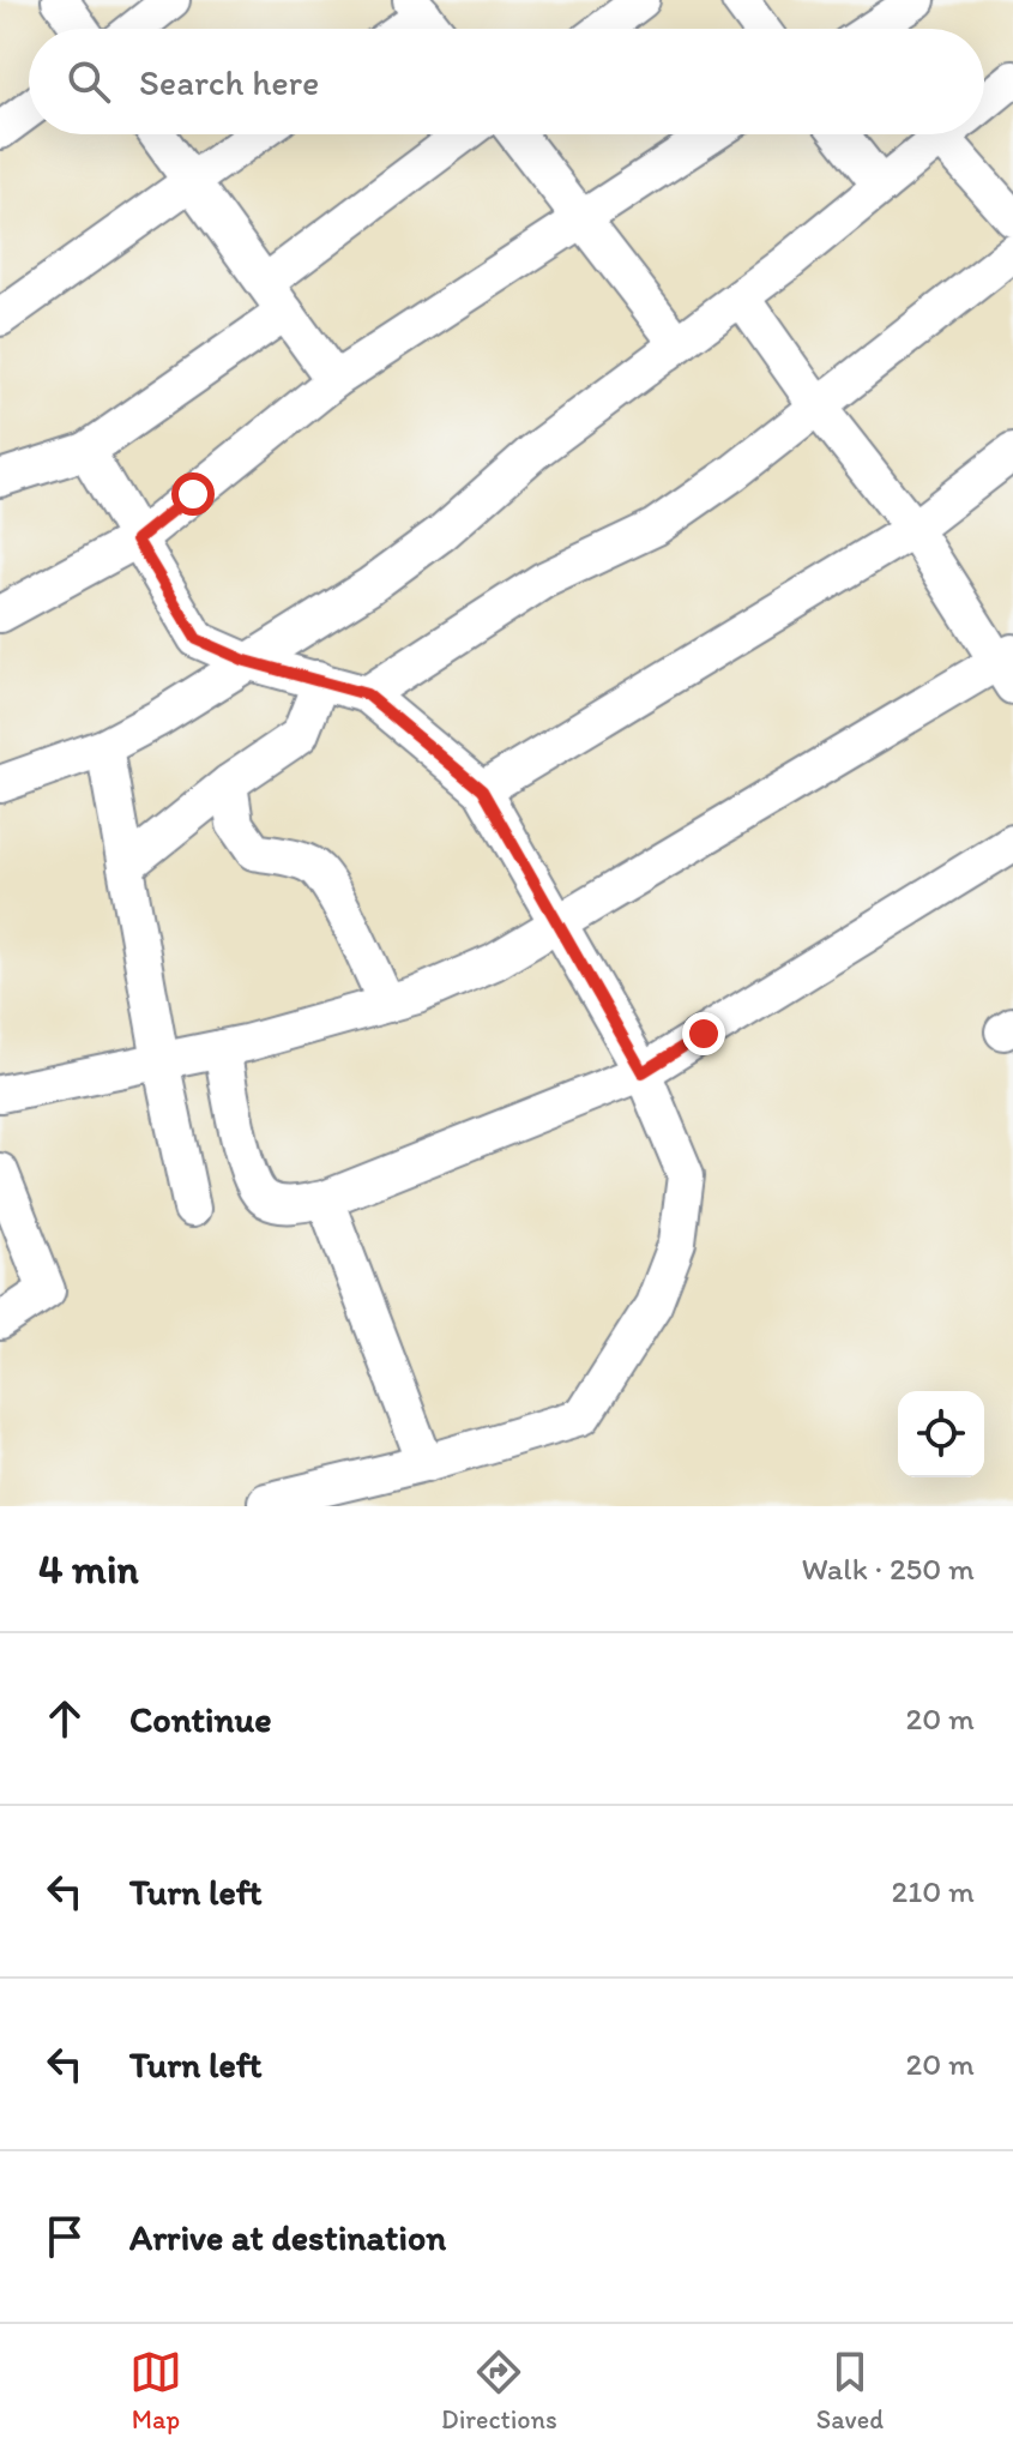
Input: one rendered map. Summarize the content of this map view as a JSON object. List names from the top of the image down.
{
  "page": {
    "search": "Search here",
    "heading": ["4 min", "Walk · 250 m"],
    "list": [
      ["Continue", "20 m"],
      ["Turn left", "210 m"],
      ["Turn left", "20 m"],
      "Arrive at destination"
    ],
    "nav": ["Map", "Directions", "Saved"]
  }
}
